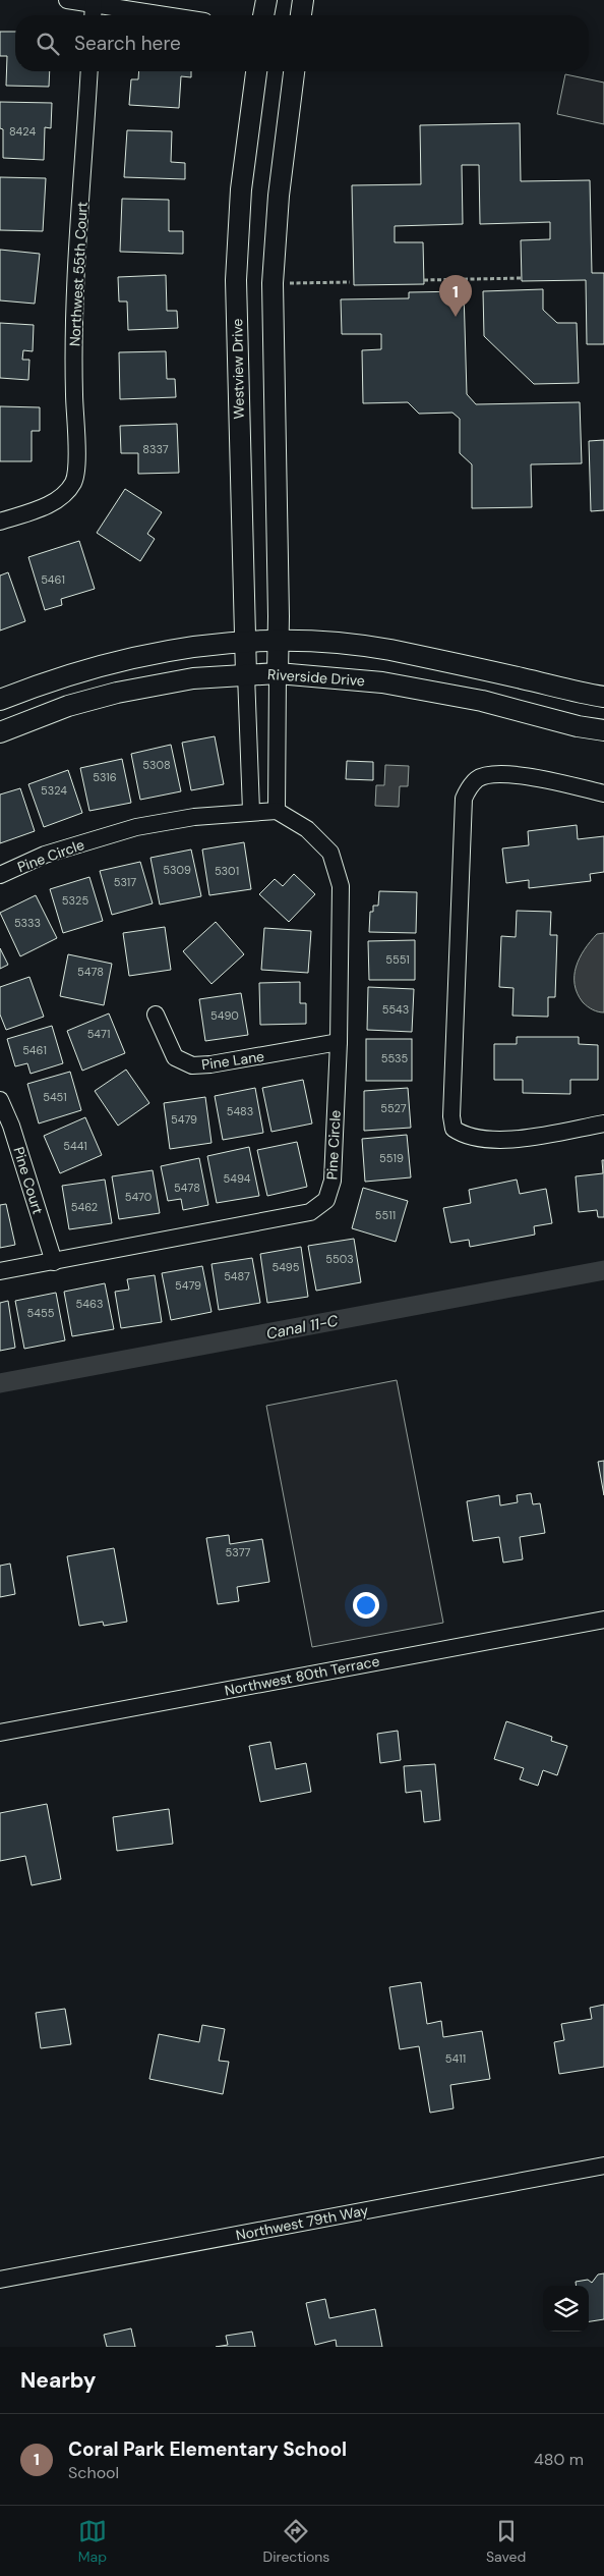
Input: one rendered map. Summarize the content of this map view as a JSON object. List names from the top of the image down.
{
  "streets": {
    "street": [
      "Northwest 55th Court",
      "Westview Drive",
      "Riverside Drive",
      "Pine Circle",
      "Pine Lane",
      "Pine Court",
      "Northwest 80th Terrace",
      "Northwest 79th Way"
    ]
  },
  "crossings": [
    ["Westview Drive", "Riverside Drive"],
    ["Pine Circle", "Pine Lane"],
    ["Pine Circle", "Pine Court"]
  ],
  "water": ["Canal 11-C"],
  "house_numbers": [
    "8424",
    "8337",
    "5461",
    "5308",
    "5316",
    "5324",
    "5309",
    "5301",
    "5317",
    "5325",
    "5333",
    "5551",
    "5478",
    "5543",
    "5490",
    "5471",
    "5461",
    "5535",
    "5451",
    "5527",
    "5483",
    "5479",
    "5441",
    "5519",
    "5494",
    "5478",
    "5470",
    "5462",
    "5511",
    "5503",
    "5495",
    "5487",
    "5479",
    "5463",
    "5455",
    "5377",
    "5411"
  ],
  "page": {
    "search": "Search here",
    "pins": "1",
    "heading": "Nearby",
    "list": [
      {
        "mark": "1",
        "name": "Coral Park Elementary School",
        "note": "School",
        "value": "480 m"
      }
    ],
    "nav": ["Map", "Directions", "Saved"]
  }
}
